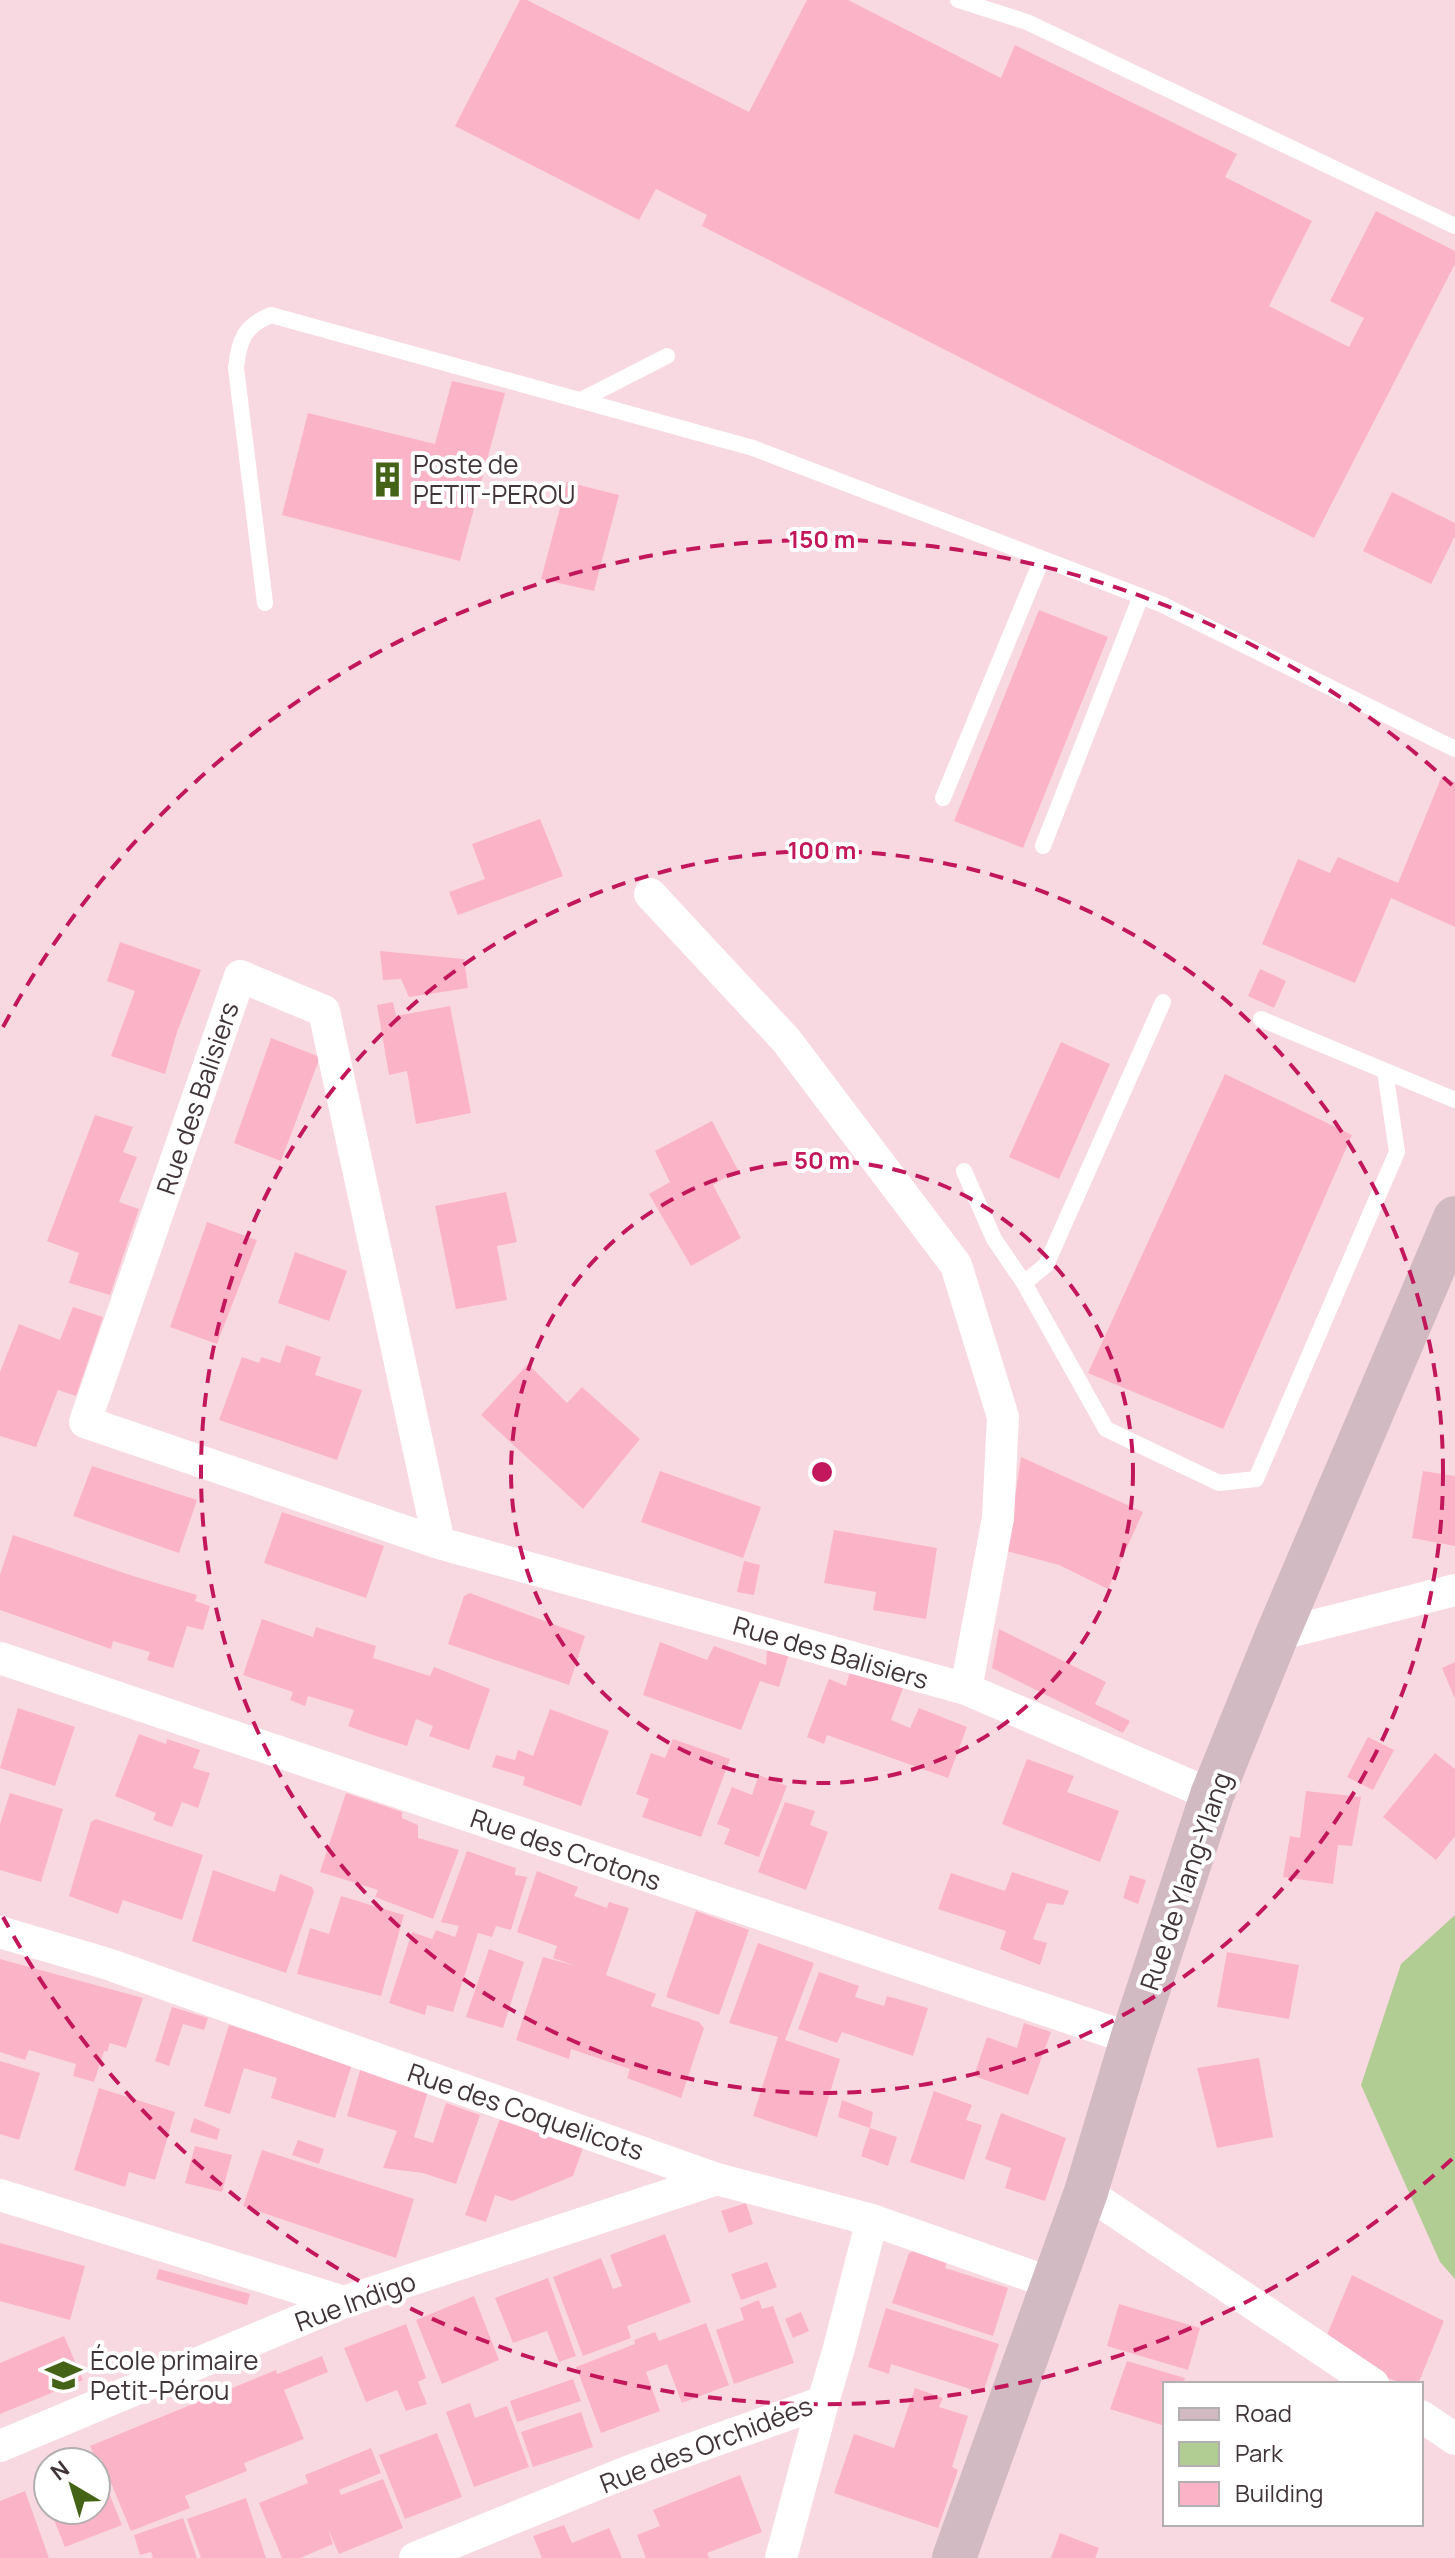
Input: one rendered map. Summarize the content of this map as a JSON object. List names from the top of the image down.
{
  "streets": {
    "street": [
      "Rue des Balisiers",
      "Rue des Crotons",
      "Rue de Ylang-Ylang",
      "Rue des Coquelicots",
      "Rue Indigo",
      "Rue des Orchidées"
    ]
  },
  "crossings": [
    ["Rue des Balisiers", "Rue de Ylang-Ylang"],
    ["Rue des Crotons", "Rue de Ylang-Ylang"],
    ["Rue de Ylang-Ylang", "Rue des Coquelicots"],
    ["Rue des Coquelicots", "Rue Indigo"],
    ["Rue des Coquelicots", "Rue des Orchidées"]
  ],
  "places": {
    "building": ["Poste de PETIT-PEROU"],
    "school or university": ["École primaire Petit-Pérou"]
  },
  "legend": ["Road", "Park", "Building"],
  "north": "top left",
  "rings": ["150 m", "100 m", "50 m"]
}
